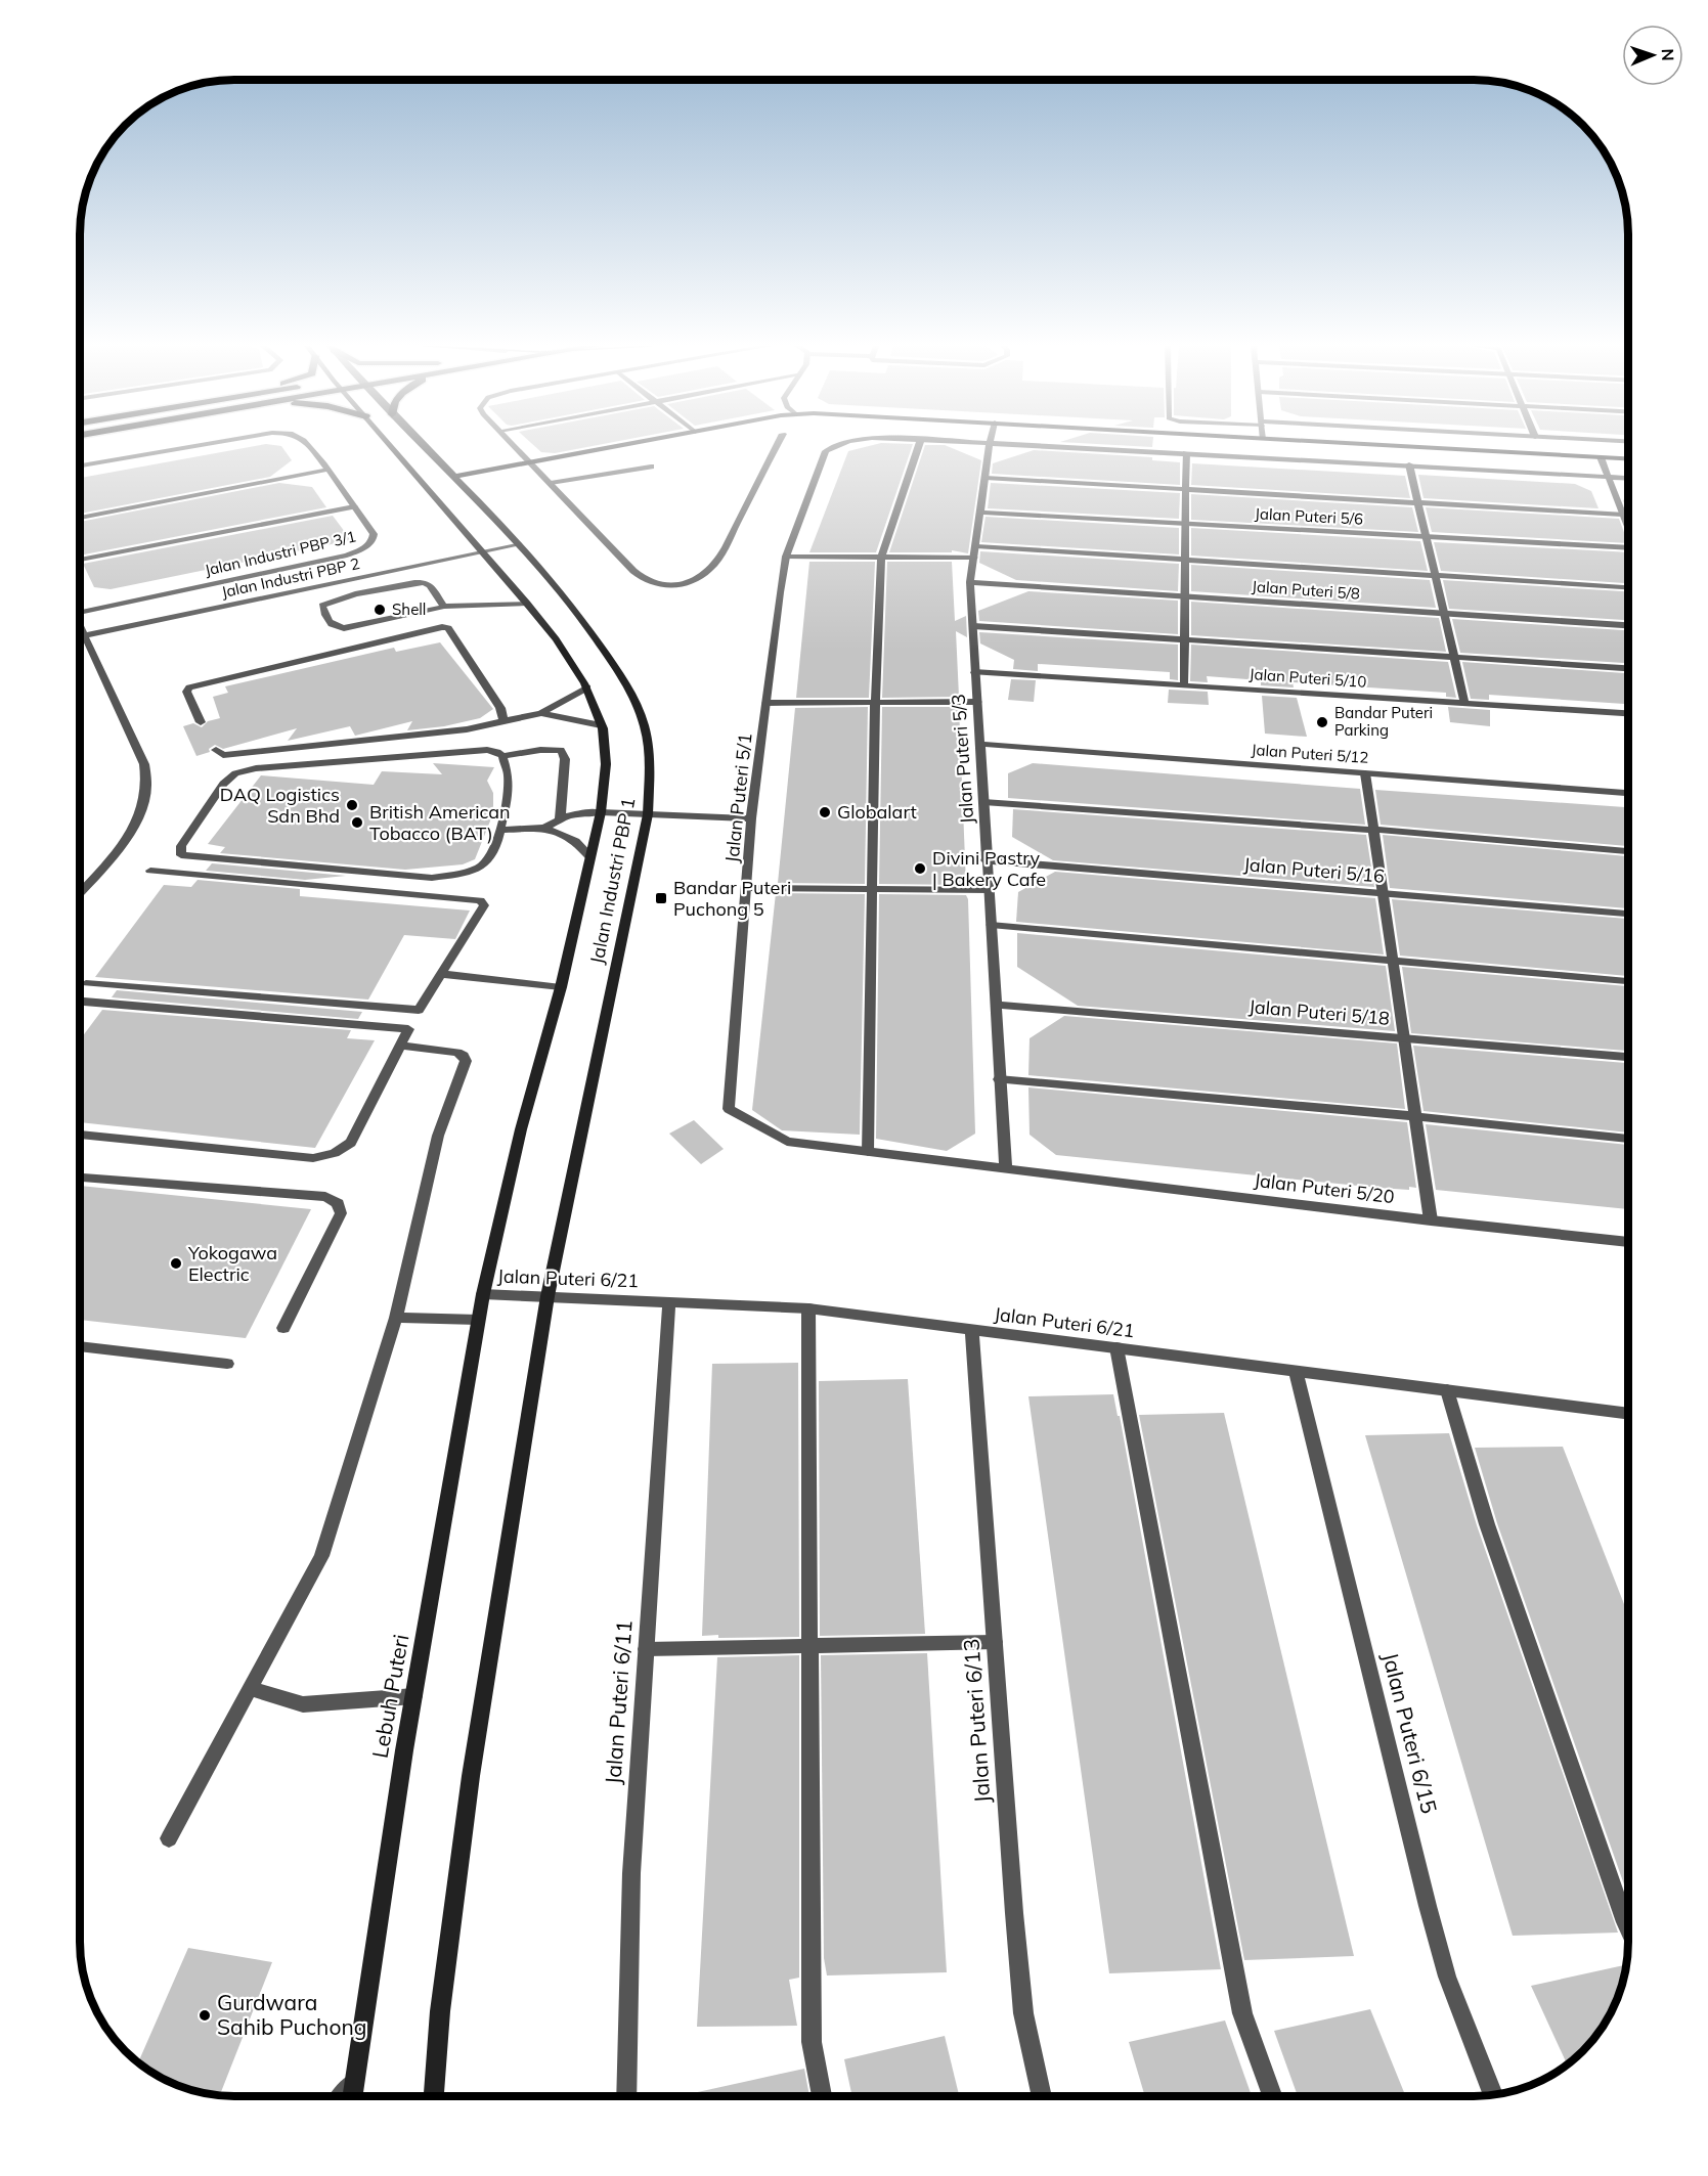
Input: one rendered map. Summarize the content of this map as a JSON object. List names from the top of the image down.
{
  "streets": {
    "main road": ["Jalan Industri PBP 1", "Lebuh Puteri"],
    "street": [
      "Jalan Puteri 5/6",
      "Jalan Industri PBP 3/1",
      "Jalan Industri PBP 2",
      "Jalan Puteri 5/8",
      "Jalan Puteri 5/10",
      "Jalan Puteri 5/12",
      "Jalan Puteri 5/3",
      "Jalan Puteri 5/1",
      "Jalan Puteri 5/16",
      "Jalan Puteri 5/18",
      "Jalan Puteri 5/20",
      "Jalan Puteri 6/21",
      "Jalan Puteri 6/11",
      "Jalan Puteri 6/13",
      "Jalan Puteri 6/15"
    ]
  },
  "crossings": [
    ["Jalan Puteri 5/6", "Jalan Puteri 5/3"],
    ["Jalan Industri PBP 2", "Jalan Industri PBP 1"],
    ["Jalan Puteri 5/8", "Jalan Puteri 5/3"],
    ["Jalan Puteri 5/10", "Jalan Puteri 5/3"],
    ["Jalan Puteri 5/12", "Jalan Puteri 5/3"],
    ["Jalan Puteri 5/3", "Jalan Puteri 5/1"],
    ["Jalan Puteri 5/3", "Jalan Puteri 5/16"],
    ["Jalan Puteri 5/3", "Jalan Puteri 5/18"],
    ["Jalan Puteri 5/3", "Jalan Puteri 5/20"],
    ["Jalan Puteri 5/1", "Jalan Puteri 5/20"],
    ["Jalan Industri PBP 1", "Jalan Puteri 6/21"],
    ["Jalan Industri PBP 1", "Lebuh Puteri"],
    ["Jalan Puteri 6/21", "Lebuh Puteri"],
    ["Jalan Puteri 6/21", "Jalan Puteri 6/11"],
    ["Jalan Puteri 6/21", "Jalan Puteri 6/13"],
    ["Jalan Puteri 6/21", "Jalan Puteri 6/15"]
  ],
  "places": {
    "other": [
      "Shell",
      "Bandar Puteri Parking",
      "DAQ Logistics Sdn Bhd",
      "Globalart",
      "British American Tobacco (BAT)",
      "Divini Pastry | Bakery Cafe",
      "Yokogawa Electric",
      "Gurdwara Sahib Puchong"
    ],
    "transit": ["Bandar Puteri Puchong 5"]
  },
  "north": "right"
}
